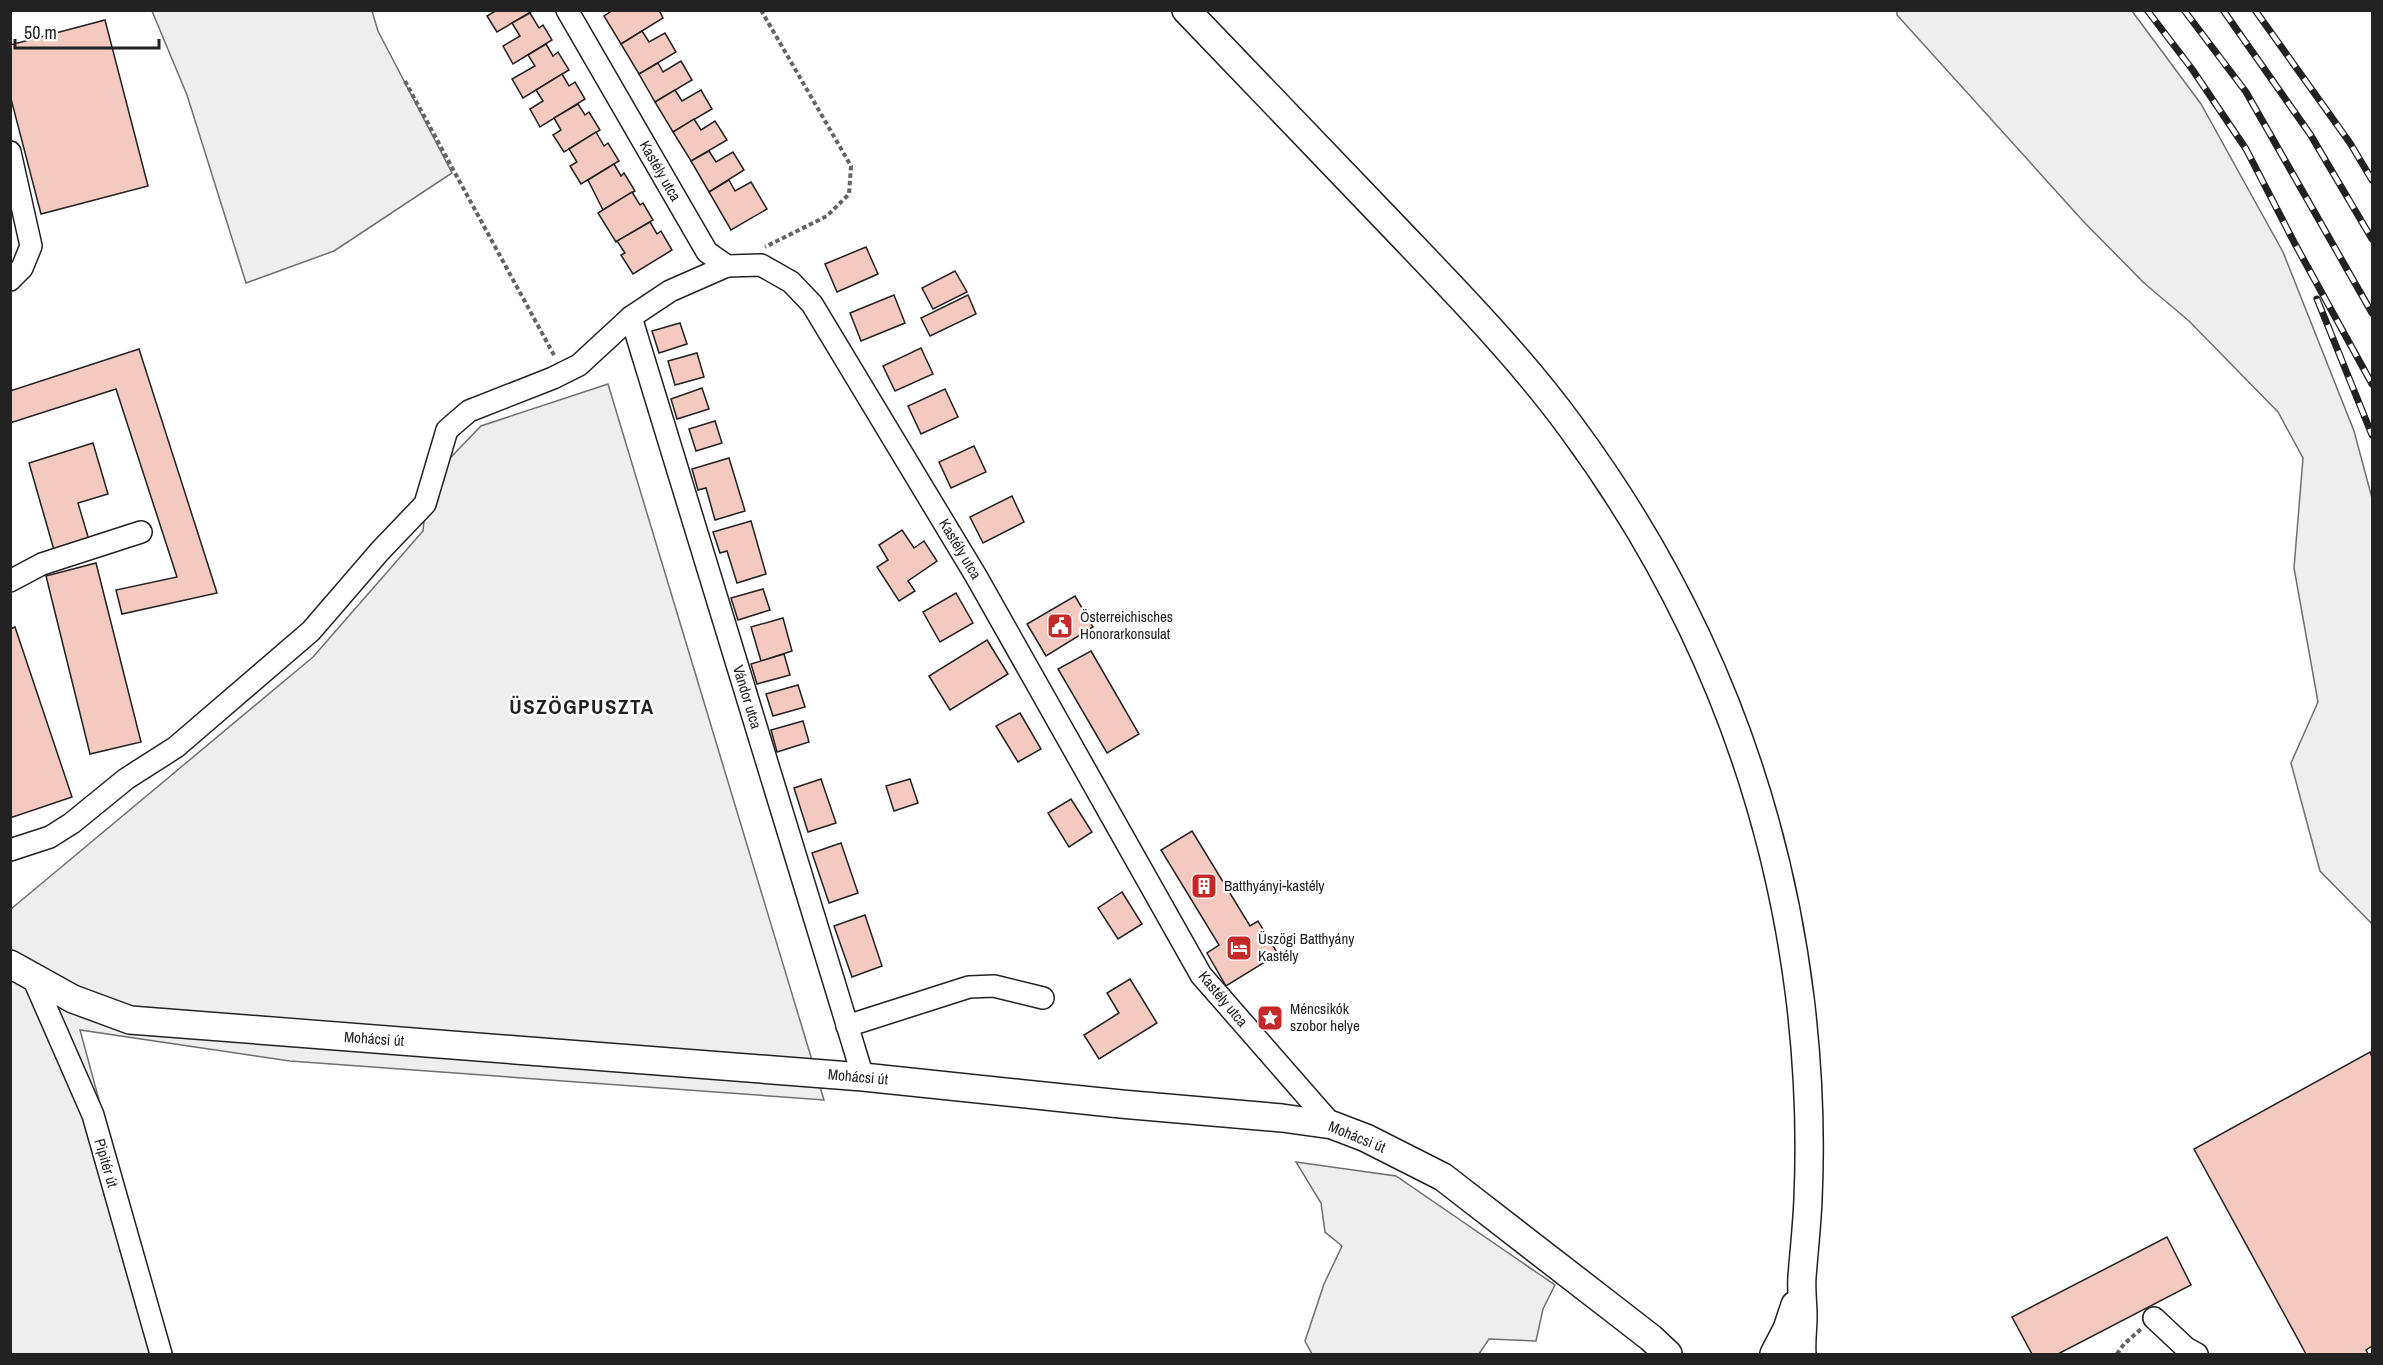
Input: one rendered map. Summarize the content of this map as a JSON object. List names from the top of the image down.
{
  "streets": {
    "main road": ["Mohácsi út"],
    "street": ["Kastély utca", "Vándor utca", "Pipitér út"]
  },
  "crossings": [
    ["Kastély utca", "Mohácsi út"],
    ["Vándor utca", "Mohácsi út"],
    ["Mohácsi út", "Pipitér út"]
  ],
  "districts": ["ÜSZÖGPUSZTA"],
  "places": {
    "public building": ["Österreichisches Honorarkonsulat"],
    "building": ["Batthyányi-kastély"],
    "hotel": ["Üszögi Batthyány Kastély"],
    "place": ["Méncsikók szobor helye"]
  },
  "scale_bar": "50 m"
}
